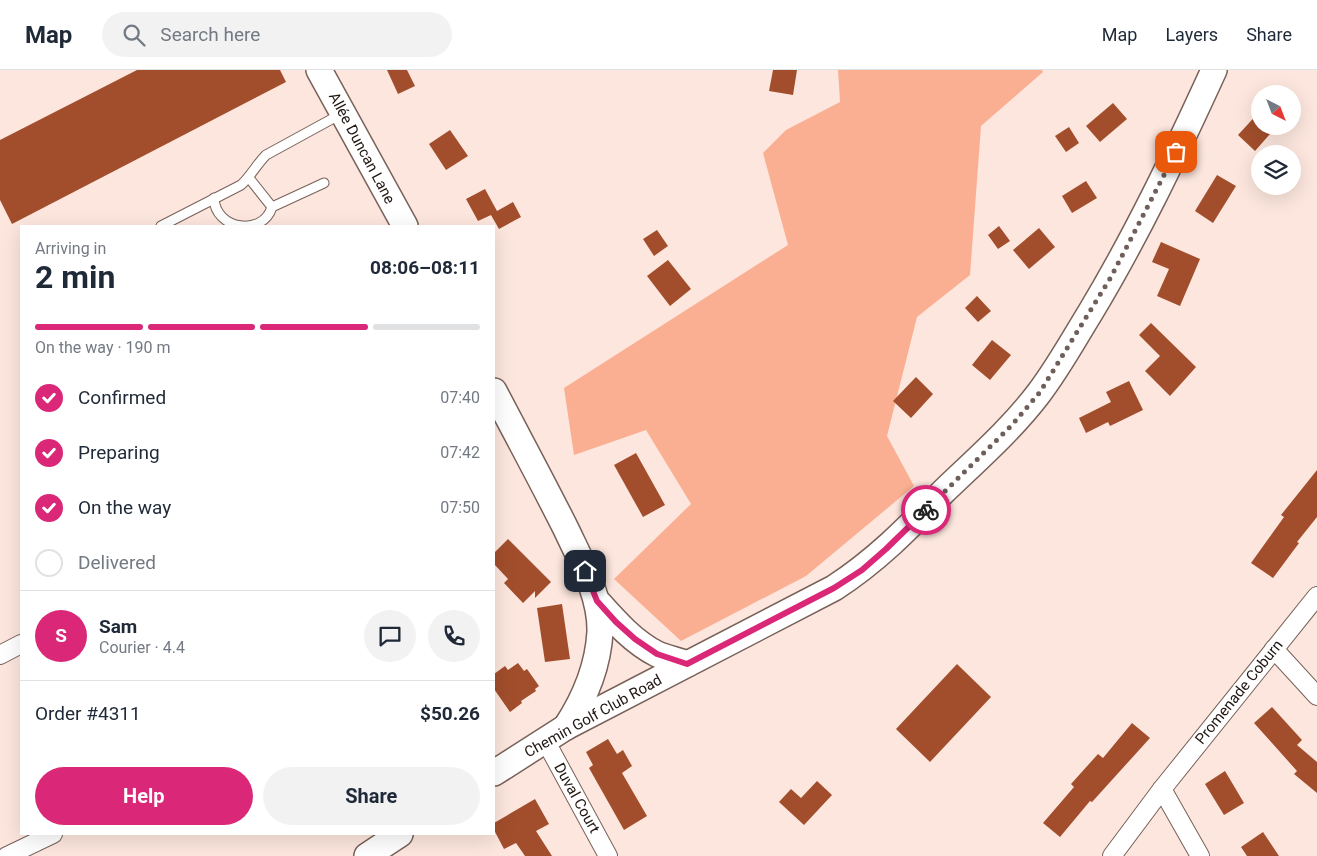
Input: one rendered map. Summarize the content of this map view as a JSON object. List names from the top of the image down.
{
  "streets": {
    "street": [
      "Allée Duncan Lane",
      "Promenade Coburn",
      "Chemin Golf Club Road",
      "Duval Court"
    ]
  },
  "crossings": [
    ["Chemin Golf Club Road", "Duval Court"]
  ],
  "north": "bottom right",
  "page": {
    "header": "Map",
    "search": "Search here",
    "nav": ["Map", "Layers", "Share"],
    "heading": ["2 min", "Arriving in", "08:06–08:11"],
    "panel": [
      "Sam",
      "Courier · 4.4",
      "Order #4311",
      "$50.26"
    ],
    "bar": "On the way · 190 m",
    "list": [
      ["Confirmed", "07:40"],
      ["Preparing", "07:42"],
      ["On the way", "07:50"],
      "Delivered"
    ],
    "round": "S",
    "buttons": ["Help", "Share"]
  }
}
